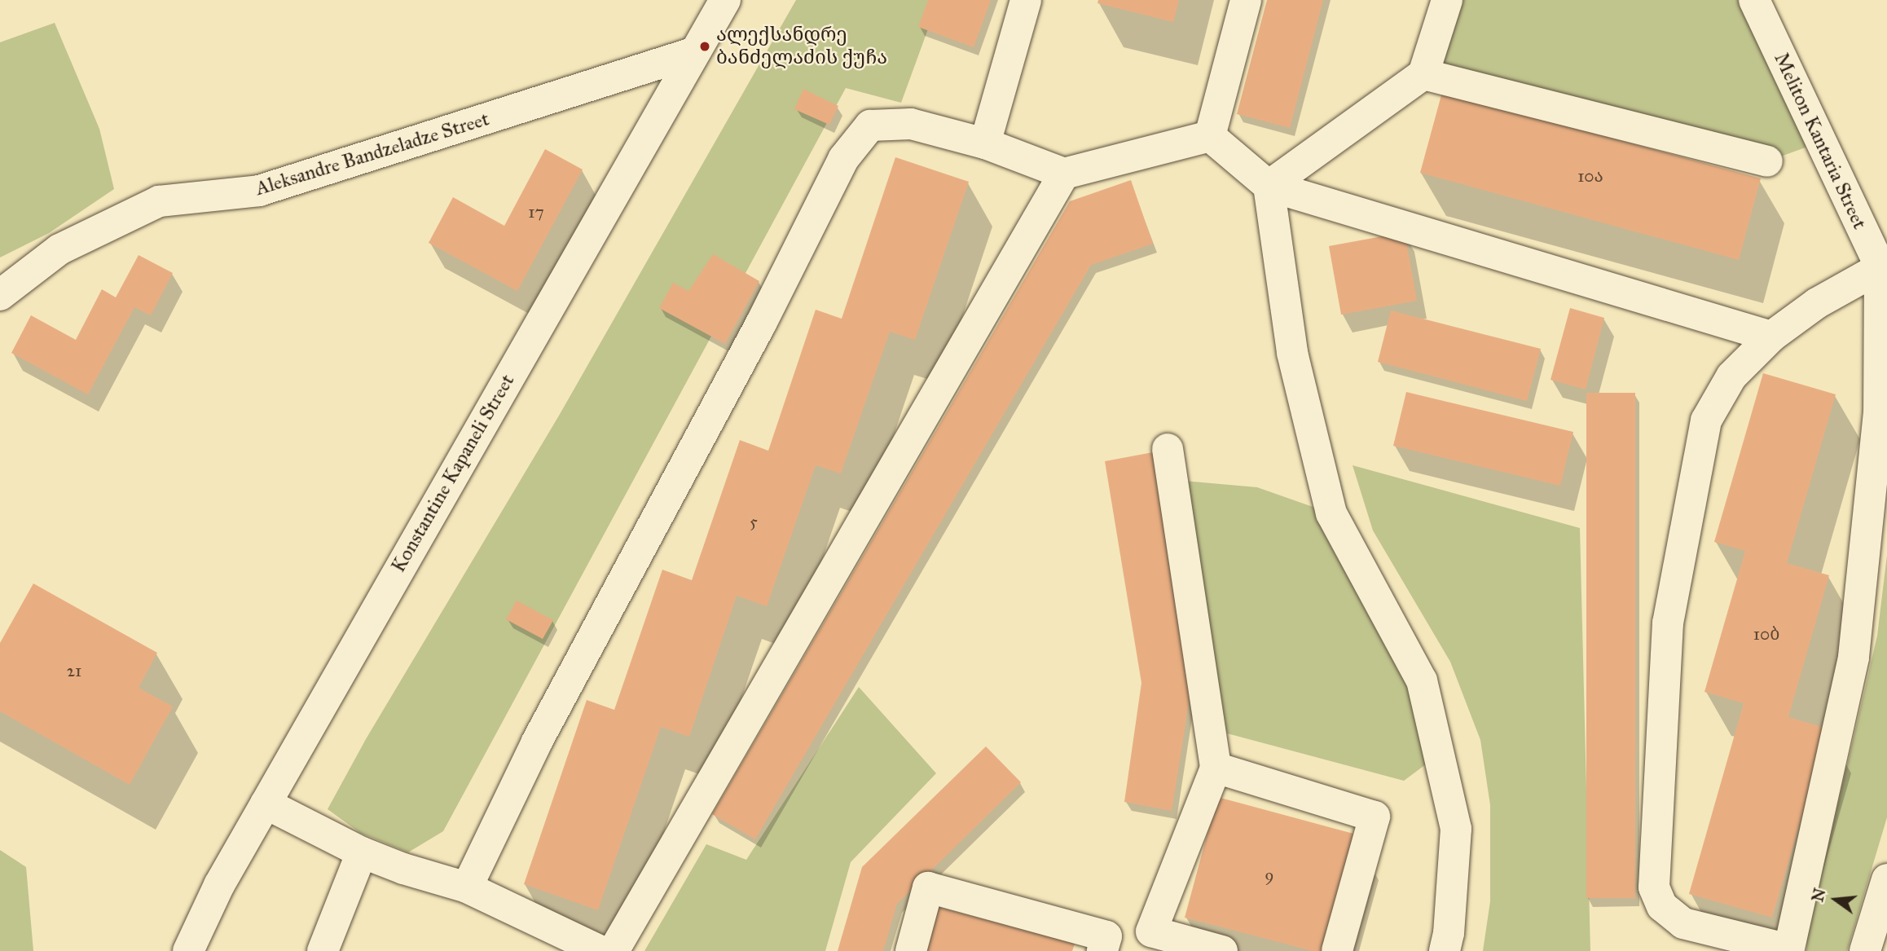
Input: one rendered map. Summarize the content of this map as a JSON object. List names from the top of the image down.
{
  "streets": {
    "street": ["Meliton Kantaria Street", "Aleksandre Bandzeladze Street", "Konstantine Kapaneli Street"]
  },
  "crossings": [
    ["Aleksandre Bandzeladze Street", "Konstantine Kapaneli Street"]
  ],
  "places": ["ალექსანდრე ბანძელაძის ქუჩა"],
  "house_numbers": [
    "10ა",
    "17",
    "5",
    "10ბ",
    "21",
    "9"
  ],
  "north": "left"
}
